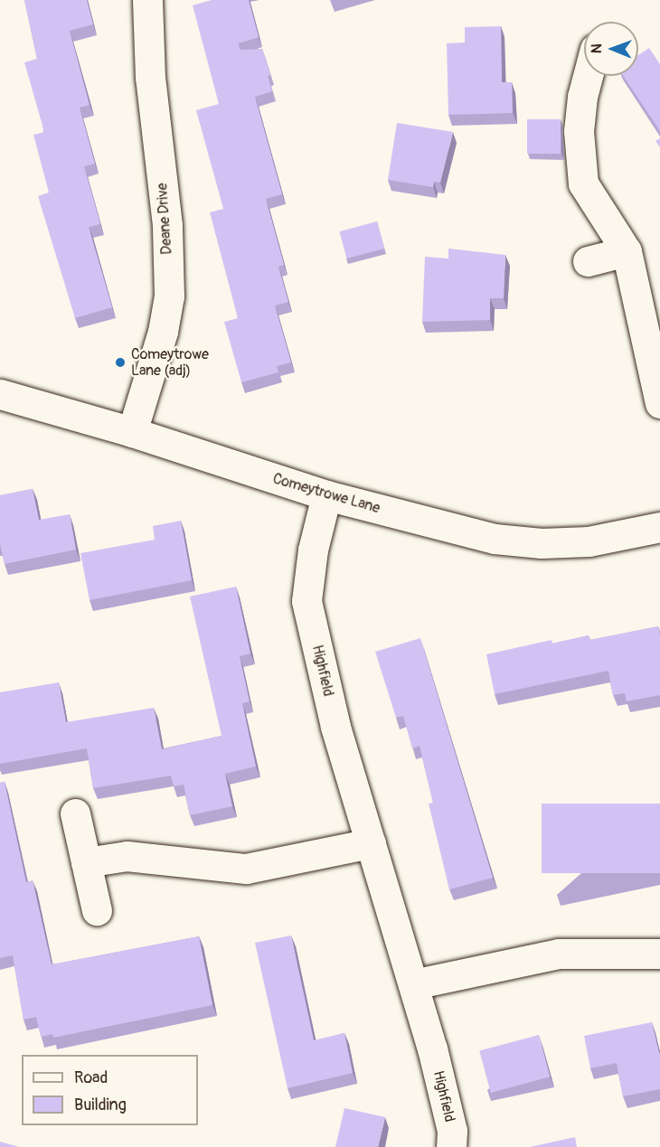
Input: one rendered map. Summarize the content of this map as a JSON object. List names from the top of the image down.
{
  "streets": {
    "street": ["Deane Drive", "Comeytrowe Lane", "Highfield"]
  },
  "crossings": [
    ["Deane Drive", "Comeytrowe Lane"],
    ["Comeytrowe Lane", "Highfield"]
  ],
  "places": ["Comeytrowe Lane (adj)"],
  "legend": ["Road", "Building"],
  "north": "left"
}
